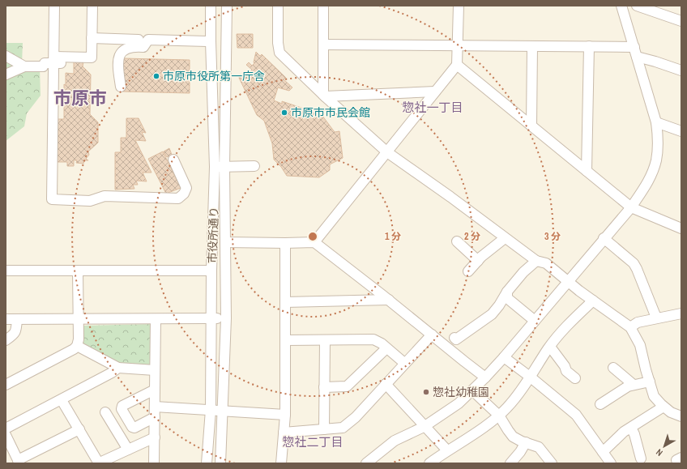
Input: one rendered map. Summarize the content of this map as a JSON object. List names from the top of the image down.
{
  "streets": {
    "street": ["市役所通り"]
  },
  "districts": ["市原市", "惣社一丁目", "惣社二丁目"],
  "places": ["市原市役所第一庁舎", "市原市市民会館", "惣社幼稚園"],
  "north": "bottom left",
  "rings": ["1 分", "2 分", "3 分"]
}
